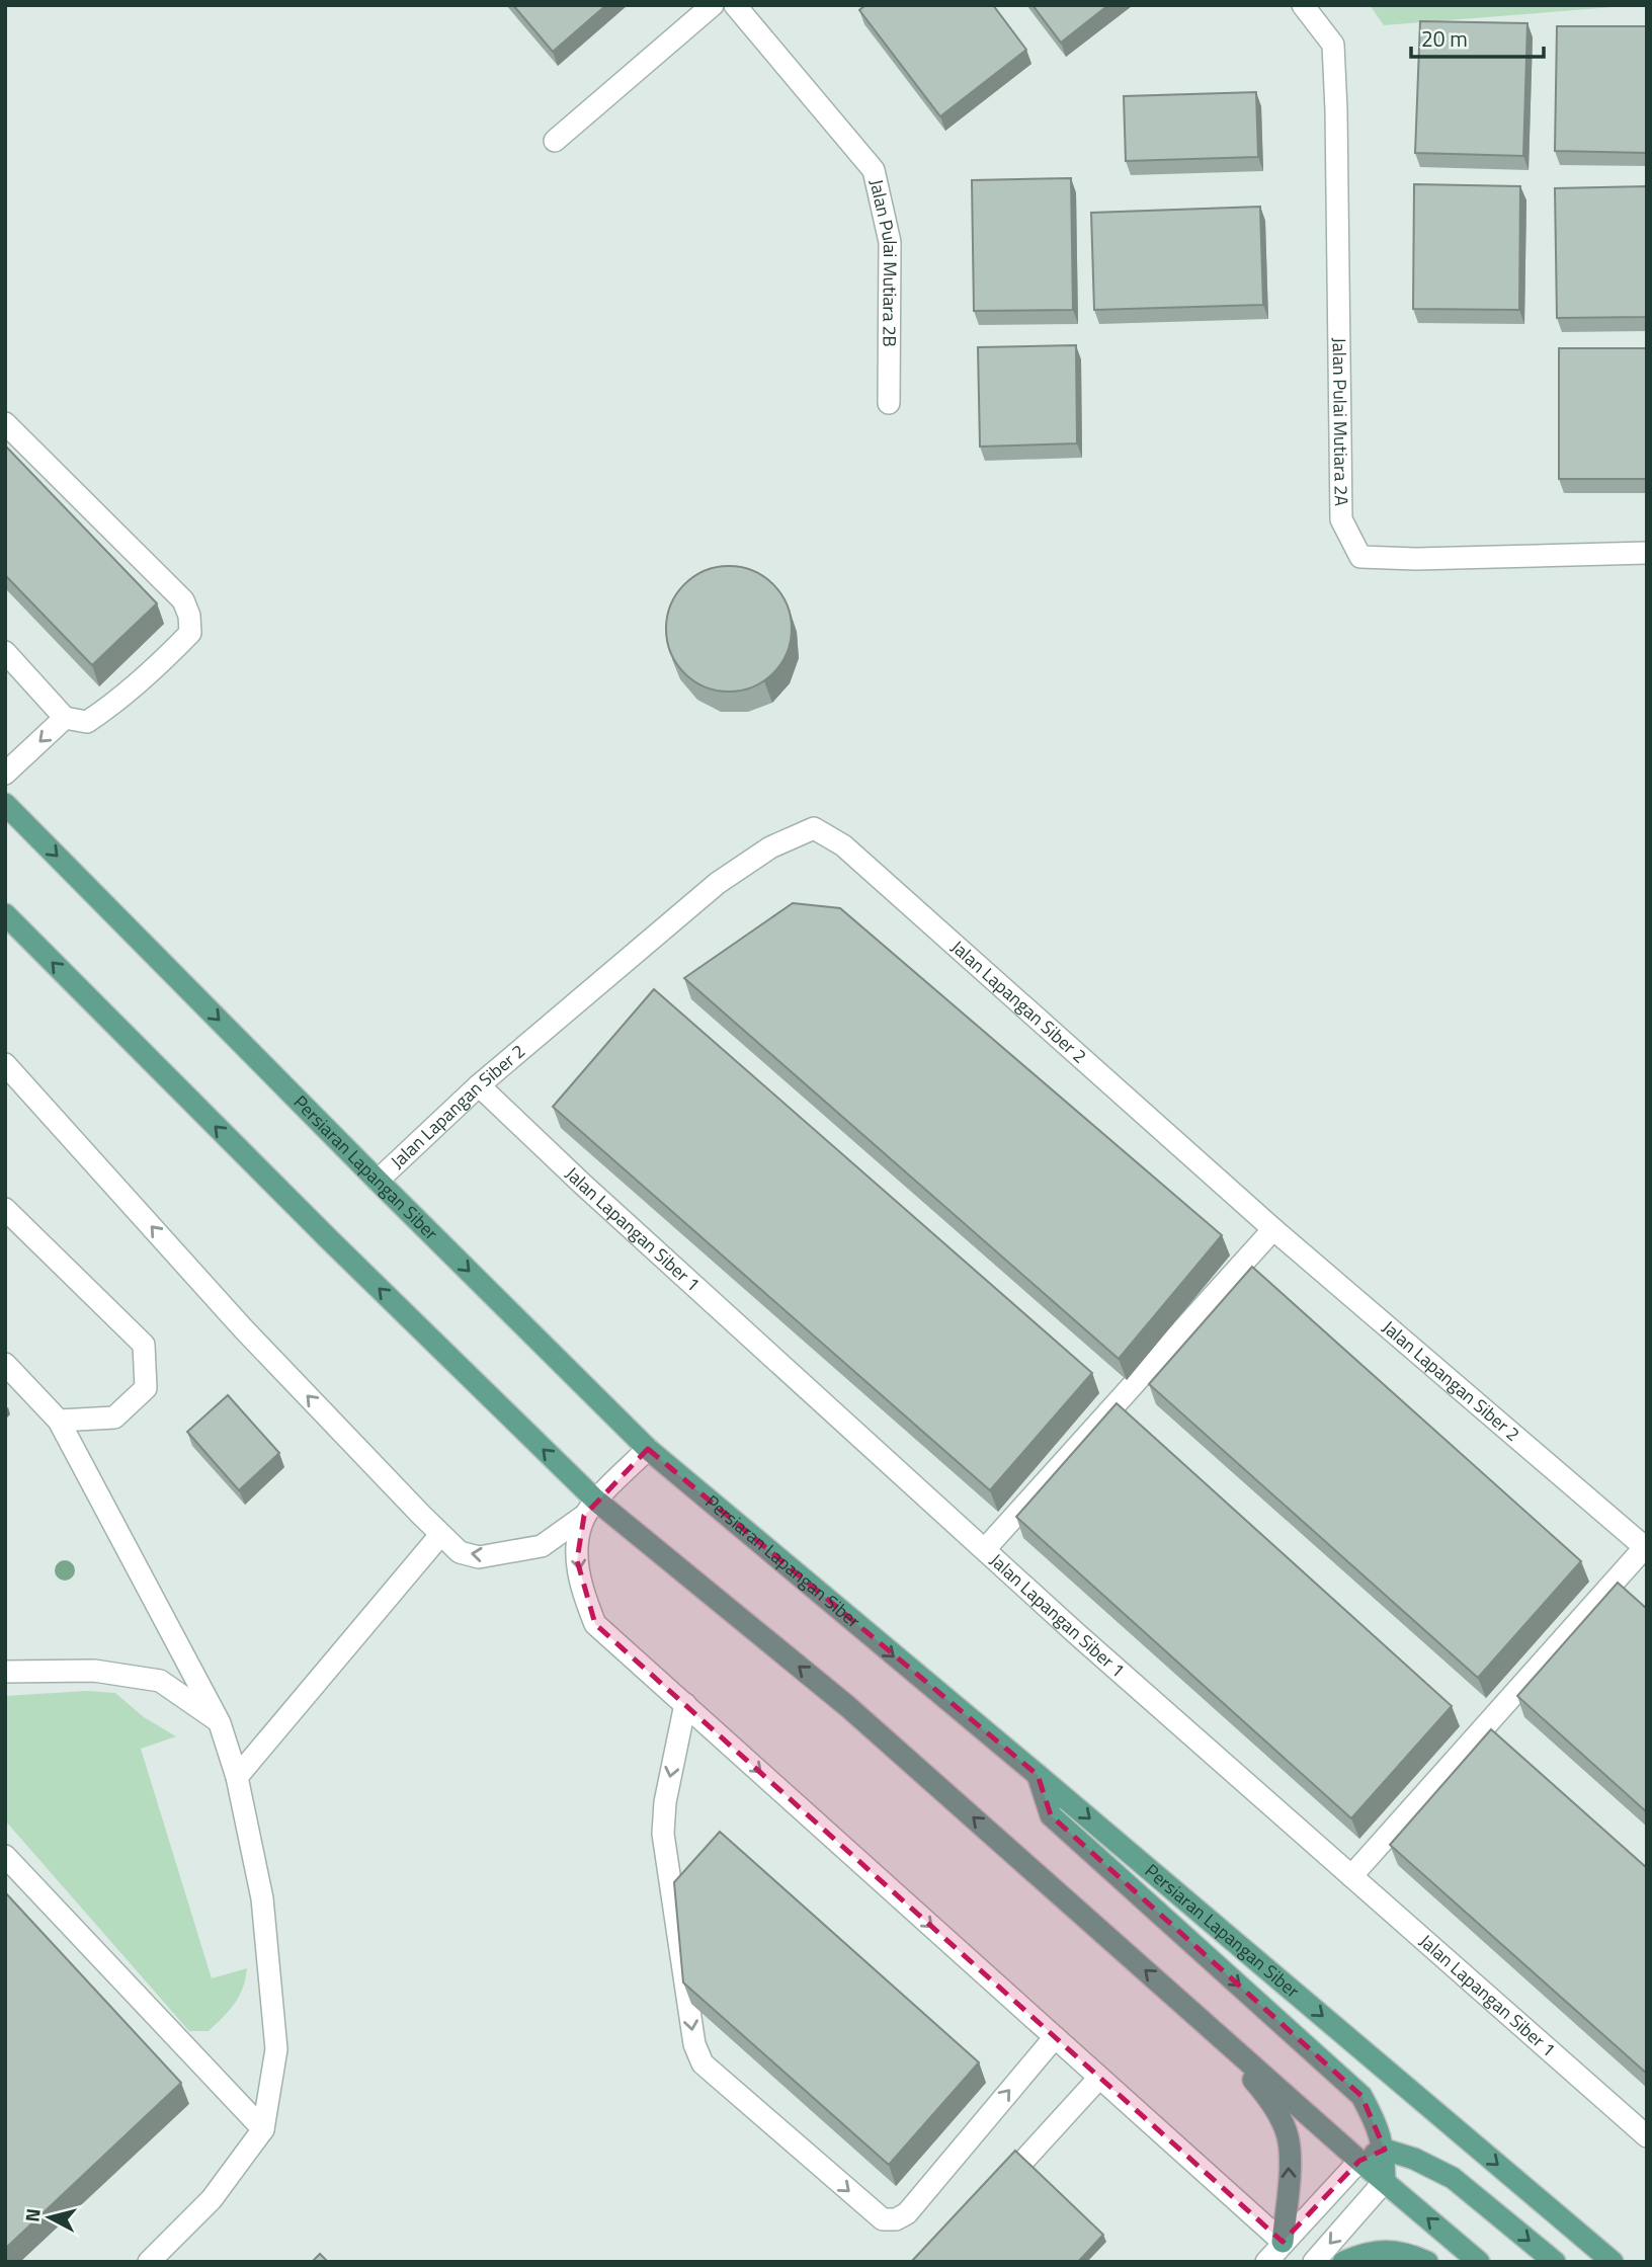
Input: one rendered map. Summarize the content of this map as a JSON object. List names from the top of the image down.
{
  "streets": {
    "main road": ["Persiaran Lapangan Siber"],
    "street": [
      "Jalan Pulai Mutiara 2B",
      "Jalan Pulai Mutiara 2A",
      "Jalan Lapangan Siber 2",
      "Jalan Lapangan Siber 1"
    ]
  },
  "crossings": [
    ["Jalan Lapangan Siber 2", "Persiaran Lapangan Siber"],
    ["Jalan Lapangan Siber 2", "Jalan Lapangan Siber 1"]
  ],
  "scale_bar": "20 m",
  "north": "left"
}
